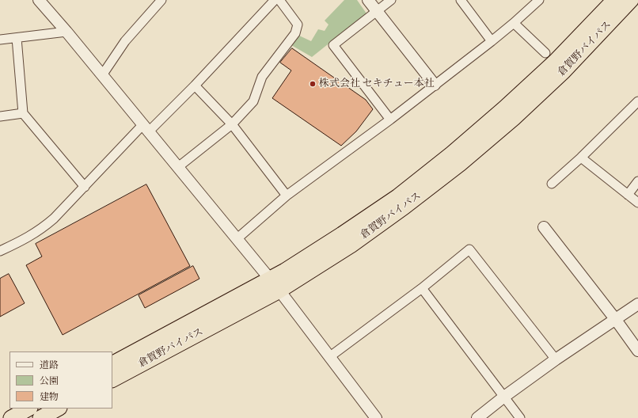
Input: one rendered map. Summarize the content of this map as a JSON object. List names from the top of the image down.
{
  "streets": {
    "highway": ["倉賀野バイパス"]
  },
  "places": ["株式会社 セキチュー本社"],
  "legend": ["道路", "公園", "建物"]
}
